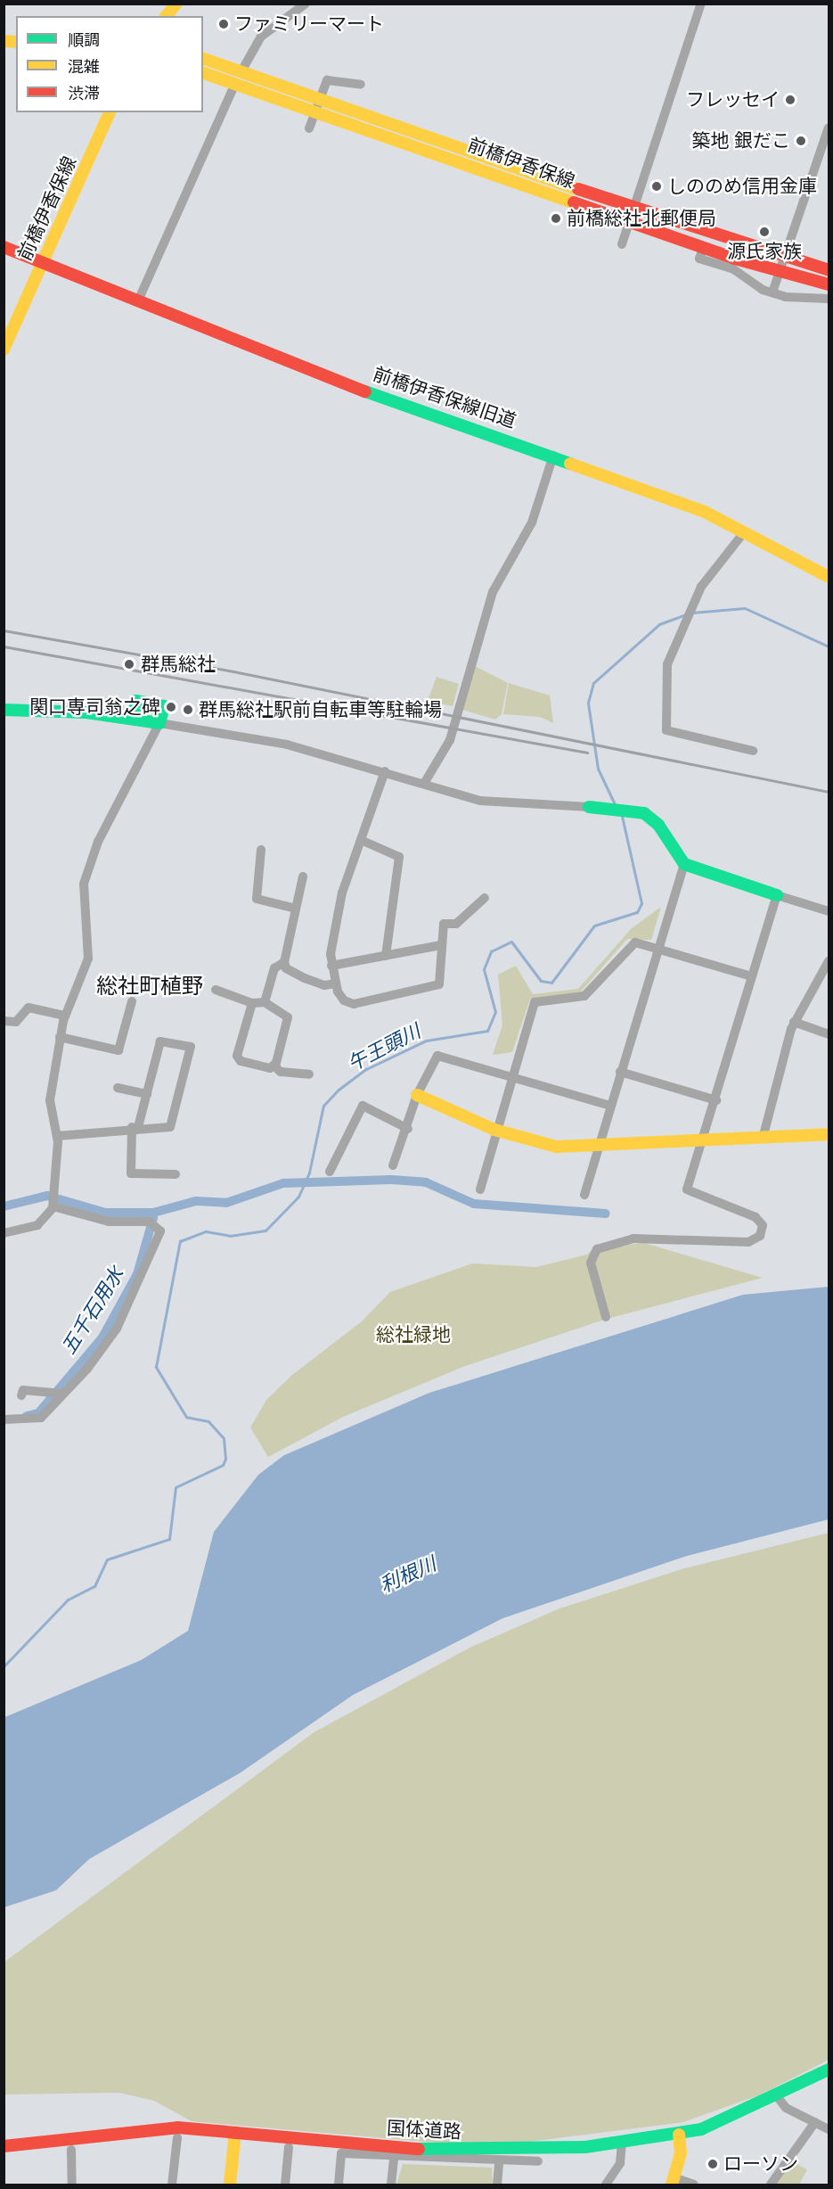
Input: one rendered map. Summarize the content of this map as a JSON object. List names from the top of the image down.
{
  "streets": {
    "street": ["前橋伊香保線", "前橋伊香保線旧道", "国体道路"]
  },
  "crossings": [
    ["前橋伊香保線", "前橋伊香保線旧道"]
  ],
  "districts": ["総社町植野"],
  "water": ["午王頭川", "五千石用水", "利根川"],
  "parks": ["総社緑地"],
  "places": [
    "ファミリーマート",
    "フレッセイ",
    "築地 銀だこ",
    "しののめ信用金庫",
    "前橋総社北郵便局",
    "源氏家族",
    "群馬総社",
    "関口専司翁之碑",
    "群馬総社駅前自転車等駐輪場",
    "ローソン"
  ],
  "legend": ["順調", "混雑", "渋滞"]
}
